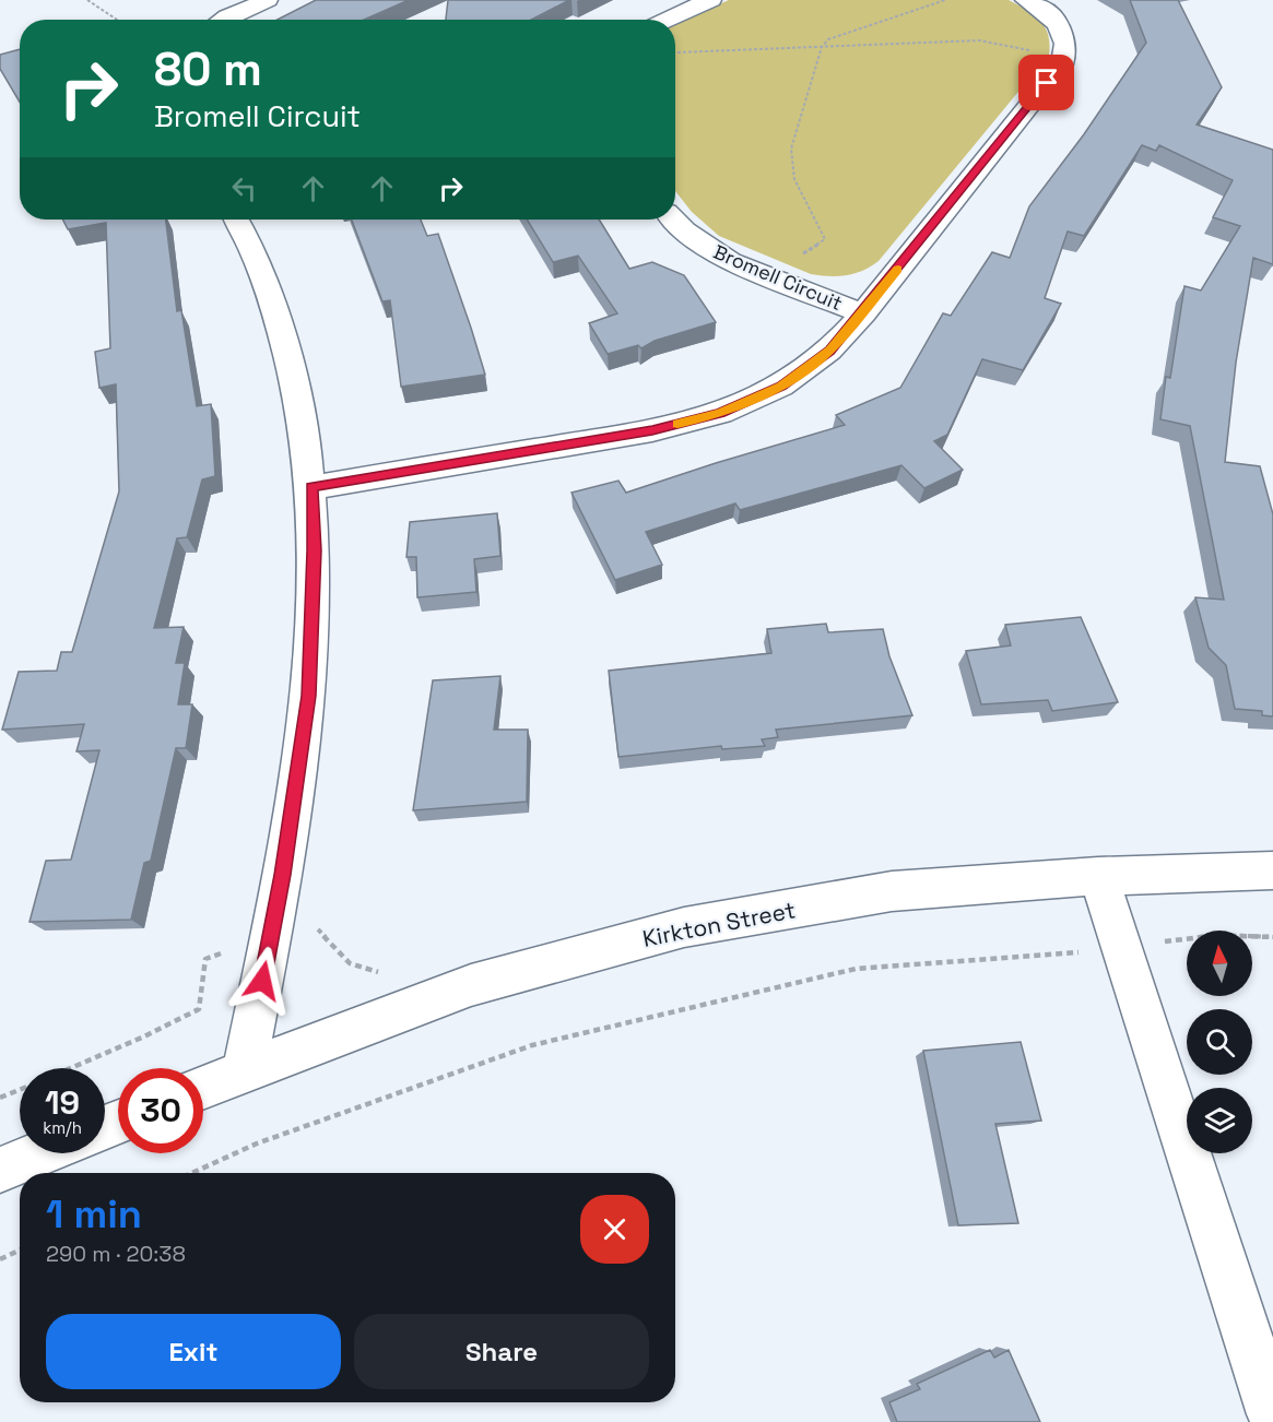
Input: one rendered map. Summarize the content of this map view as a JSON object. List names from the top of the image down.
{
  "streets": {
    "street": ["Bromell Circuit", "Kirkton Street"]
  },
  "north": "top",
  "page": {
    "turn": ["80 m", "Bromell Circuit"],
    "speed": "19 km/h",
    "limit": "30",
    "heading": ["1 min", "290 m · 20:38"],
    "buttons": ["Exit", "Share"]
  }
}
